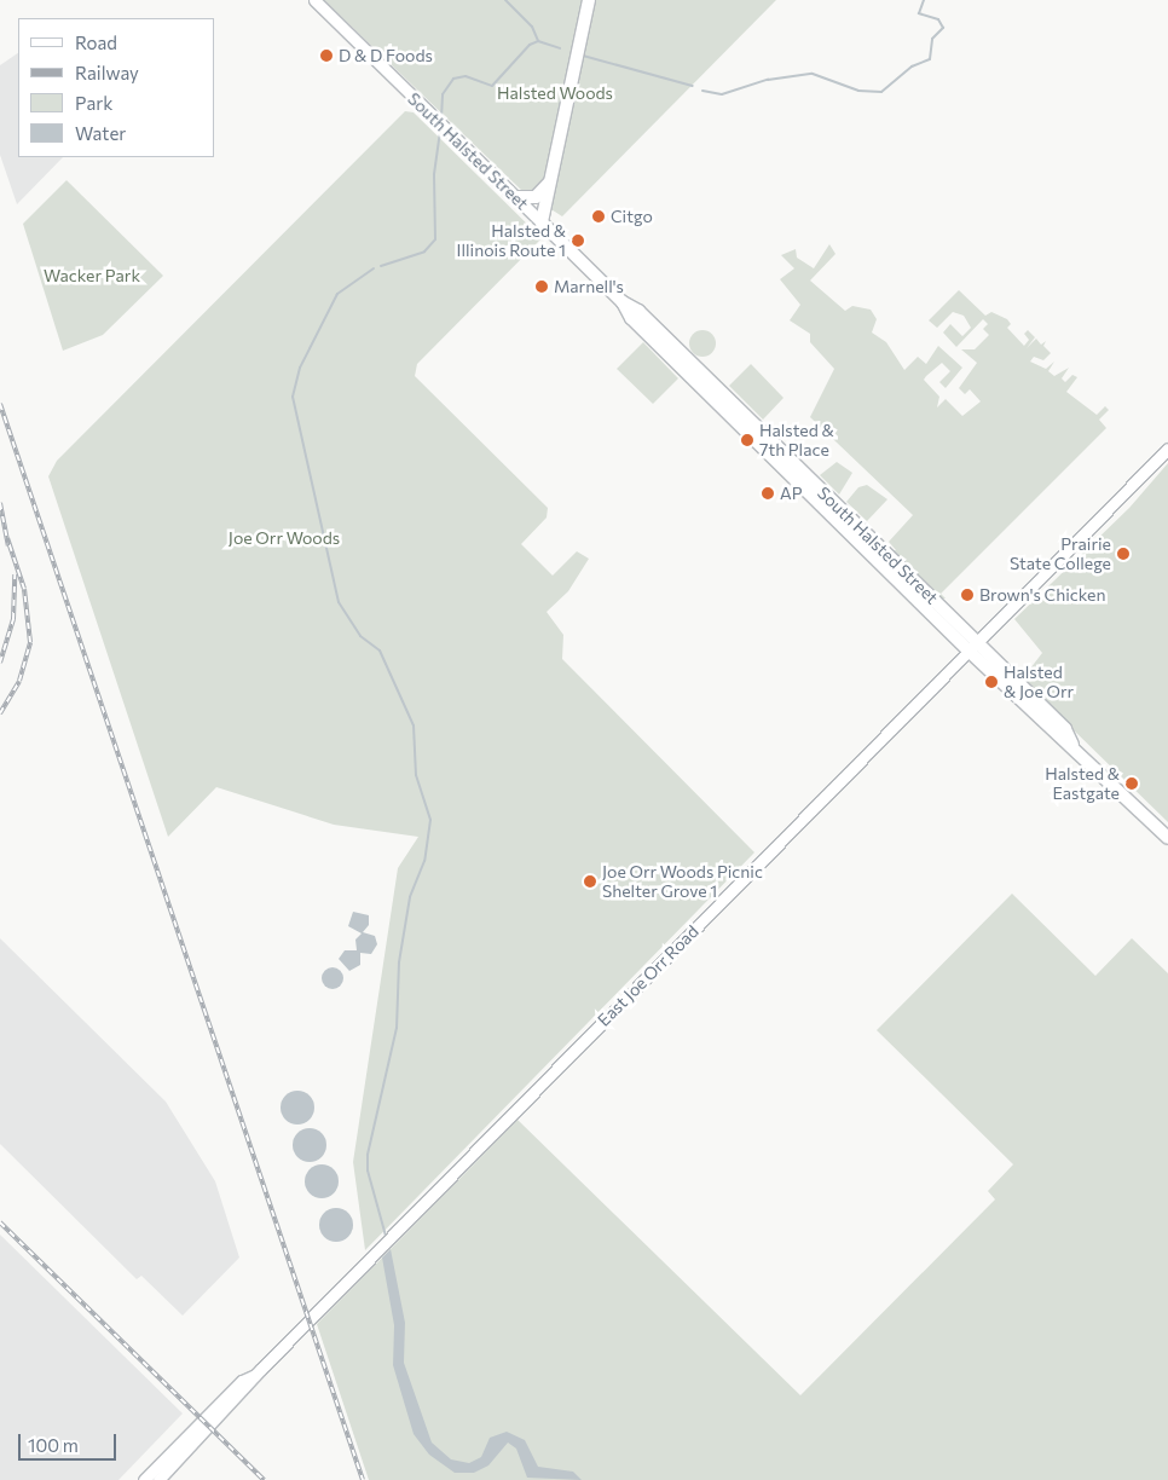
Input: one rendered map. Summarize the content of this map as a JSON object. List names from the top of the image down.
{
  "streets": {
    "main road": ["South Halsted Street"],
    "street": ["East Joe Orr Road"]
  },
  "crossings": [
    ["South Halsted Street", "East Joe Orr Road"]
  ],
  "parks": ["Halsted Woods", "Wacker Park", "Joe Orr Woods"],
  "places": [
    "D & D Foods",
    "Citgo",
    "Halsted & Illinois Route 1",
    "Marnell's",
    "Halsted & 7th Place",
    "AP",
    "Prairie State College",
    "Brown's Chicken",
    "Halsted & Joe Orr",
    "Halsted & Eastgate",
    "Joe Orr Woods Picnic Shelter Grove 1"
  ],
  "legend": [
    "Road",
    "Railway",
    "Park",
    "Water"
  ],
  "scale_bar": "100 m"
}
